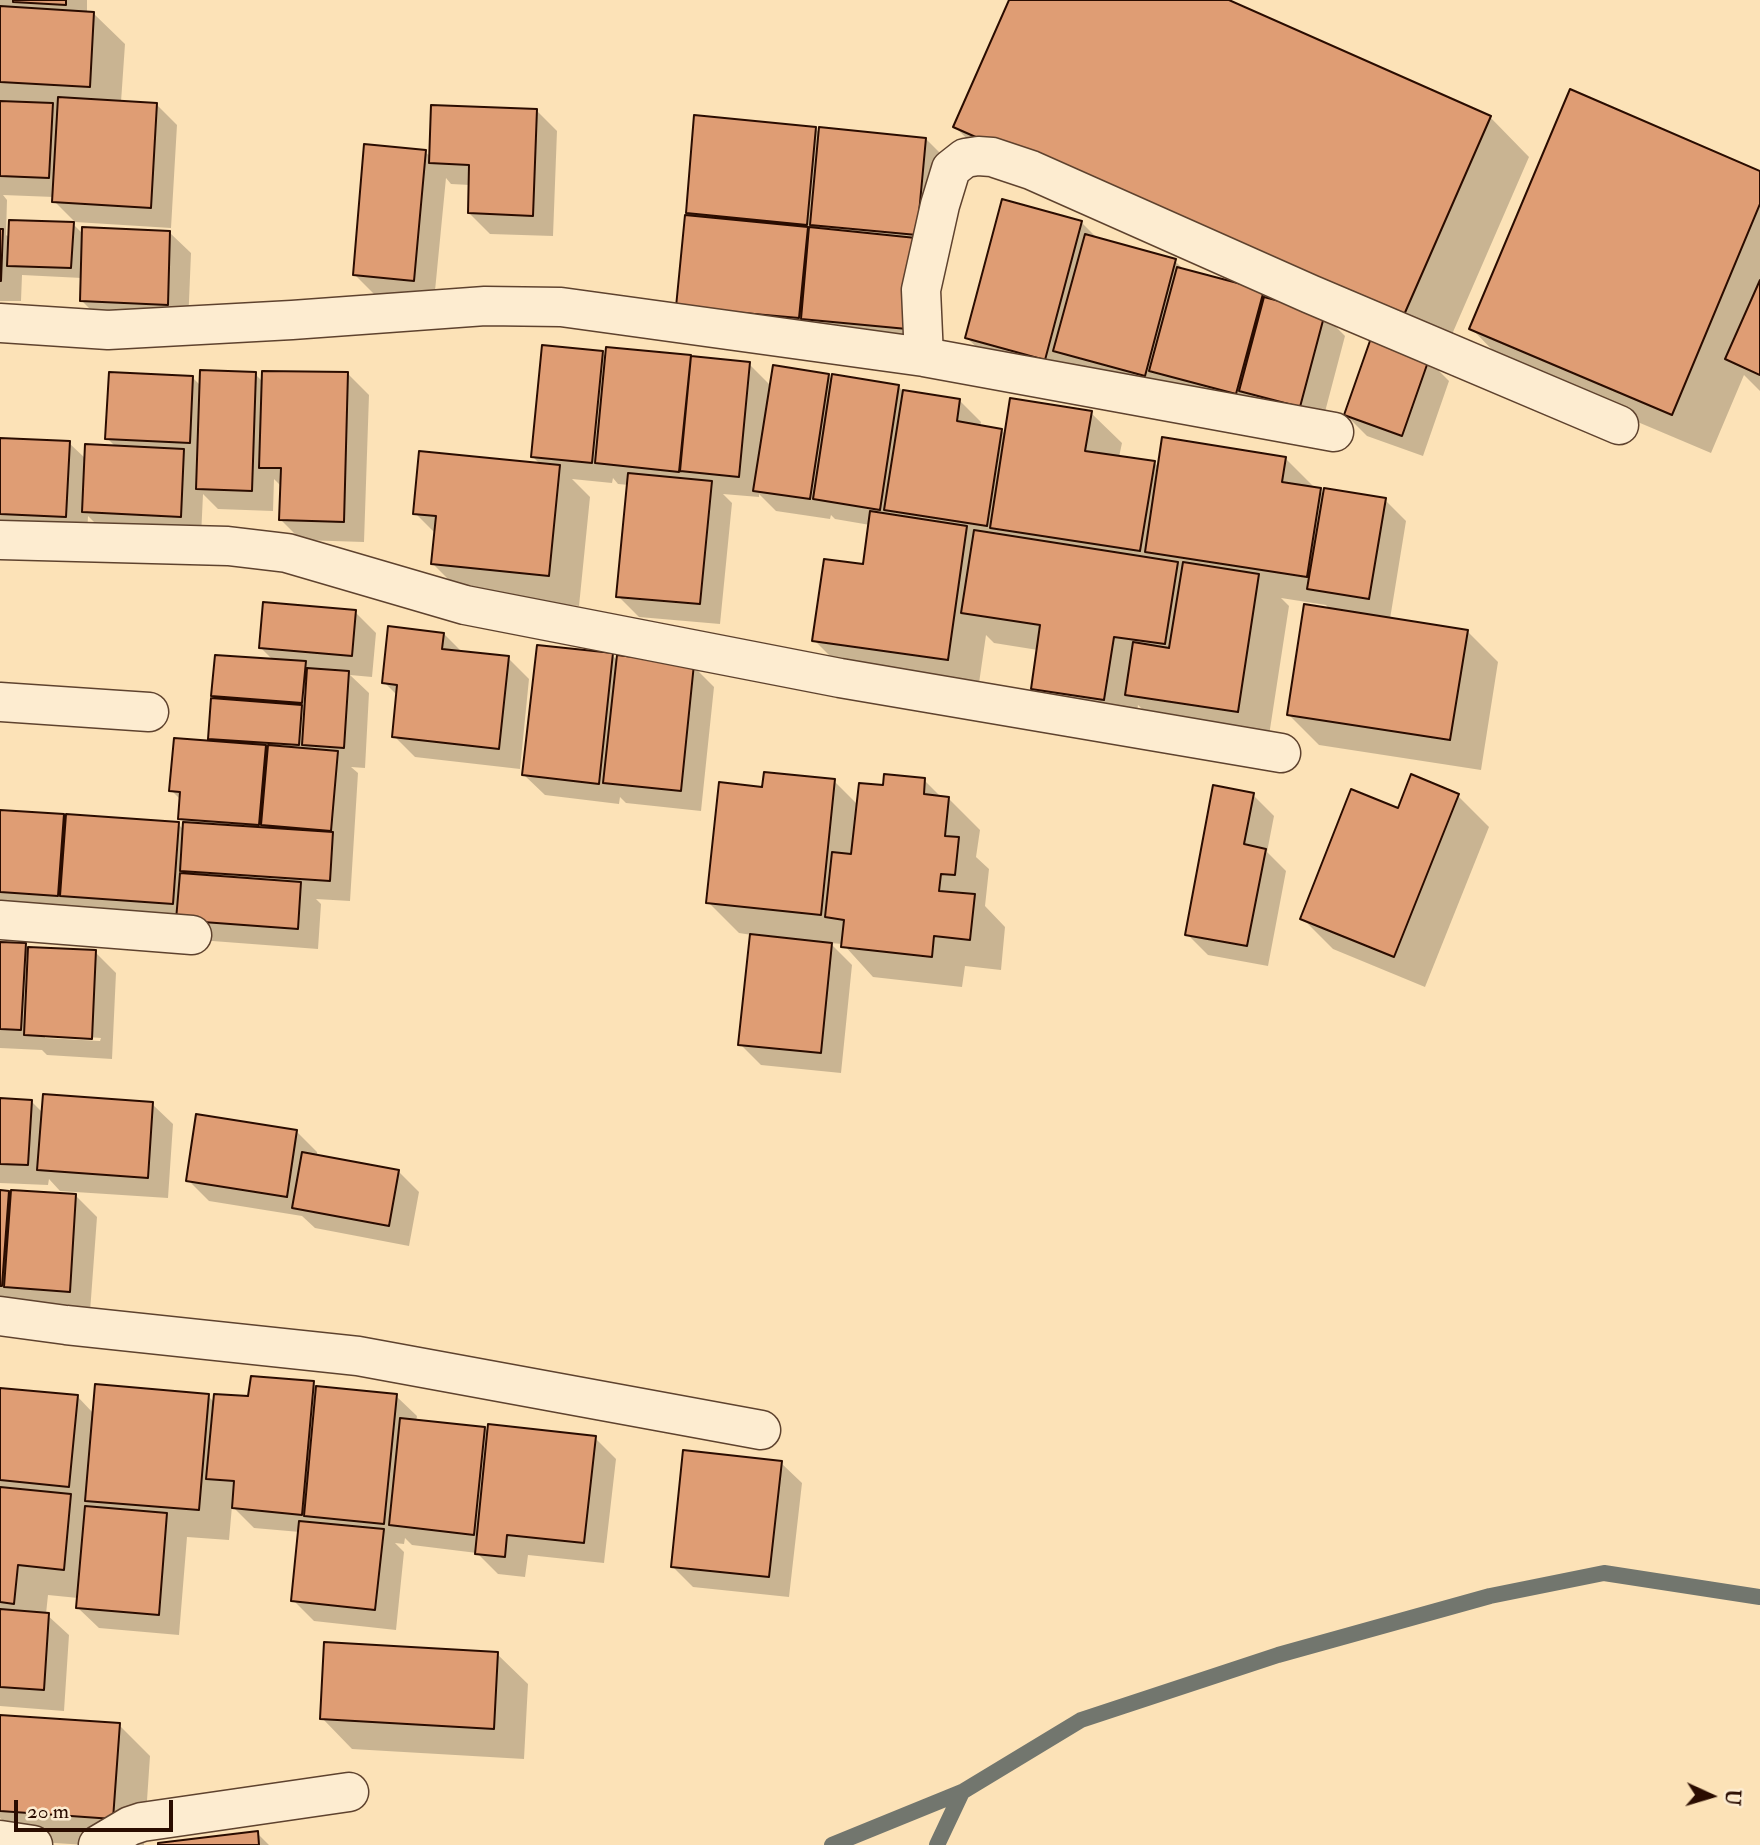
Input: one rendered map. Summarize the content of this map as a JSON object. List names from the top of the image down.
{
  "scale_bar": "20 m",
  "north": "right"
}
